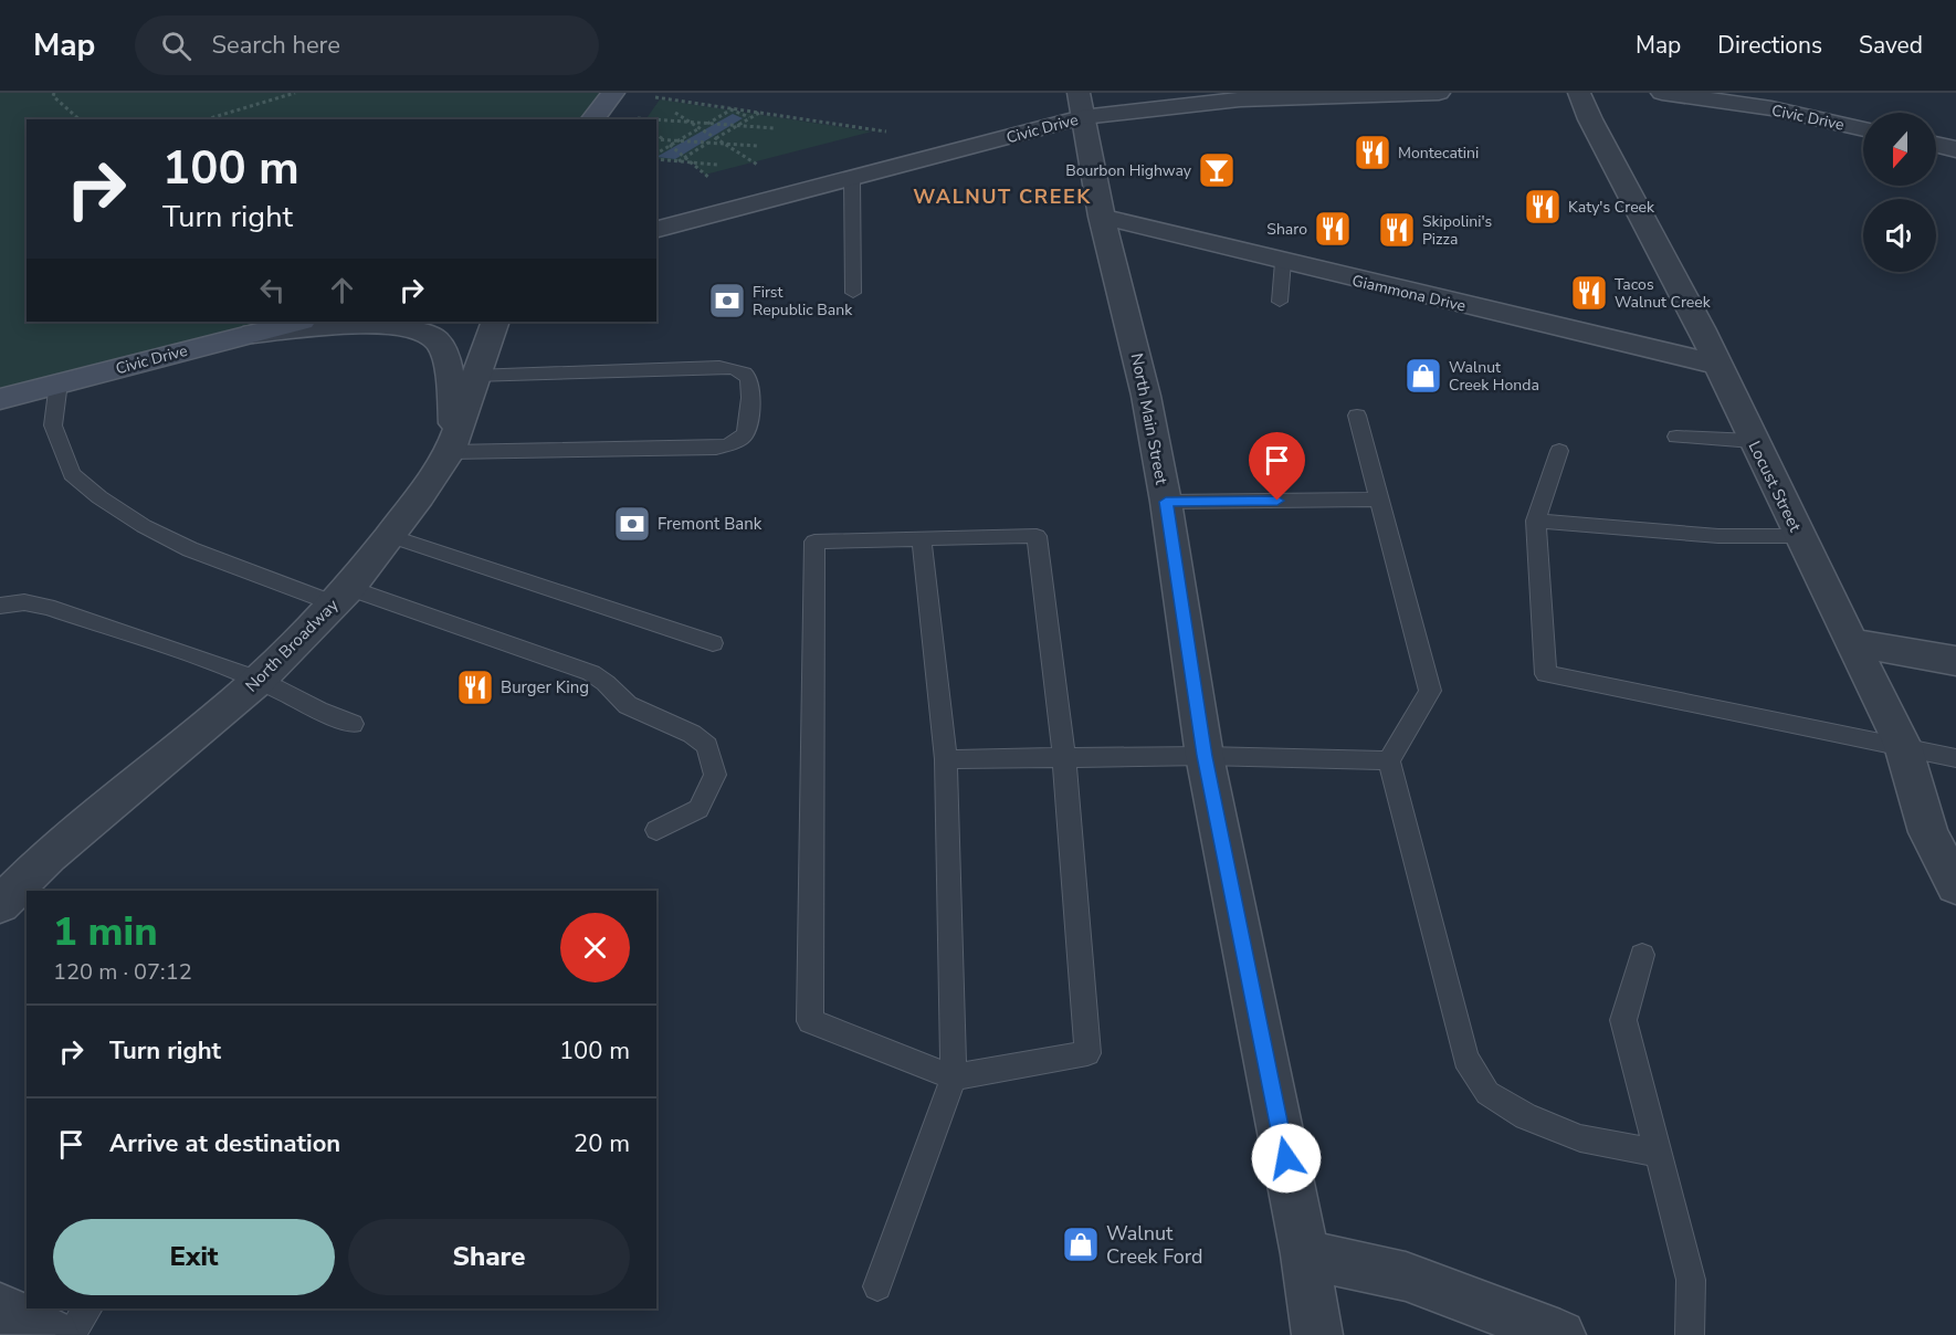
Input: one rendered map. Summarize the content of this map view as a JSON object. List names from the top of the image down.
{
  "streets": {
    "main road": ["Civic Drive"],
    "street": [
      "Giammona Drive",
      "North Main Street",
      "Locust Street",
      "North Broadway"
    ]
  },
  "crossings": [
    ["Civic Drive", "North Main Street"],
    ["Giammona Drive", "North Main Street"],
    ["Giammona Drive", "Locust Street"]
  ],
  "districts": ["WALNUT CREEK"],
  "places": {
    "restaurant": [
      "Montecatini",
      "Katy's Creek",
      "Sharo",
      "Skipolini's Pizza",
      "Tacos Walnut Creek",
      "Burger King"
    ],
    "bar": ["Bourbon Highway"],
    "bank": ["First Republic Bank", "Fremont Bank"],
    "shop": ["Walnut Creek Honda", "Walnut Creek Ford"]
  },
  "north": "bottom",
  "page": {
    "header": "Map",
    "search": "Search here",
    "nav": ["Map", "Directions", "Saved"],
    "turn": ["100 m", "Turn right"],
    "heading": ["1 min", "120 m · 07:12"],
    "list": [
      {
        "name": "Turn right",
        "value": "100 m"
      },
      {
        "name": "Arrive at destination",
        "value": "20 m"
      }
    ],
    "buttons": ["Exit", "Share"]
  }
}
